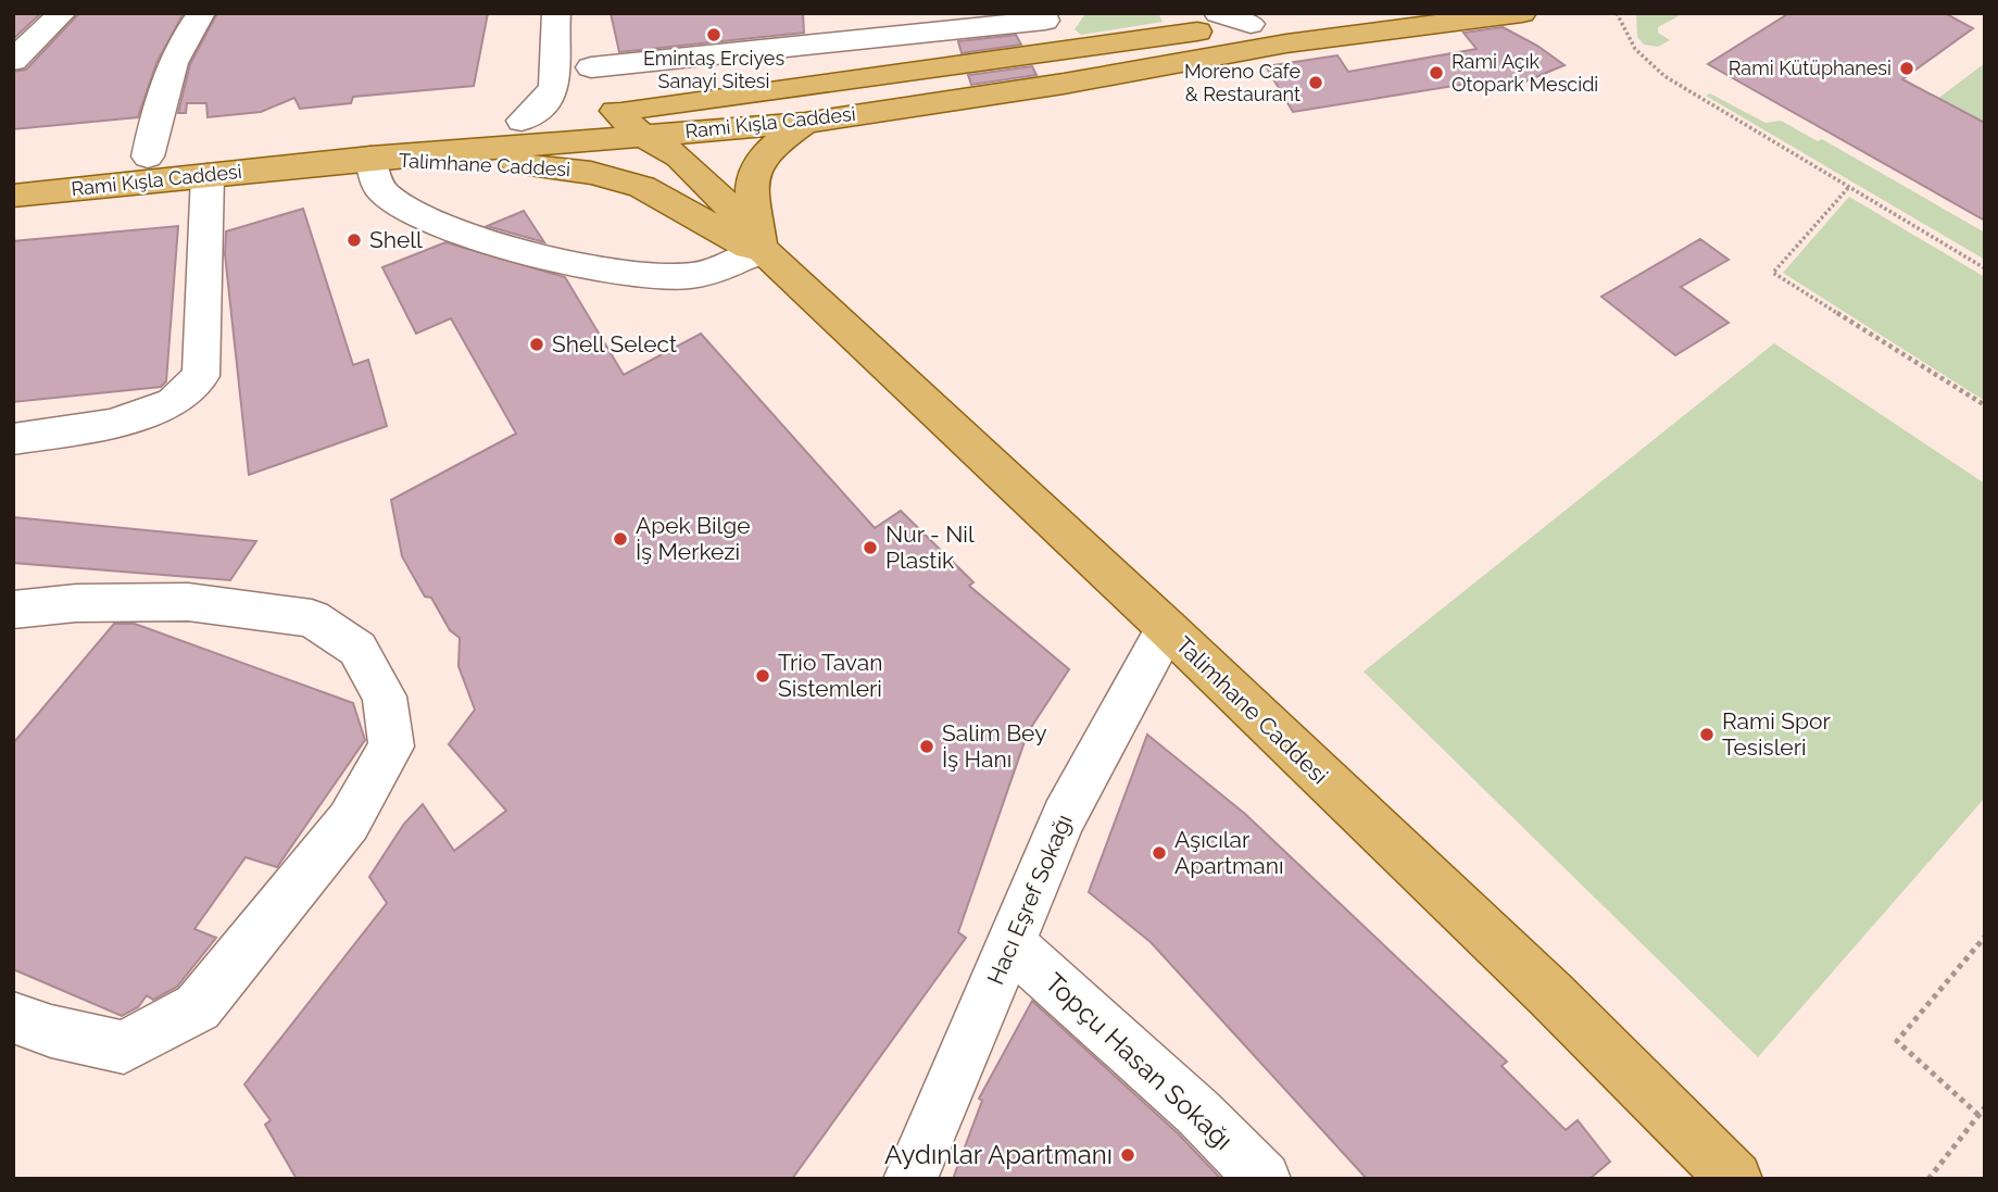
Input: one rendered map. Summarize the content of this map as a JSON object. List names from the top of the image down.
{
  "streets": {
    "main road": ["Rami Kışla Caddesi", "Talimhane Caddesi"],
    "street": ["Hacı Eşref Sokağı", "Topçu Hasan Sokağı"]
  },
  "crossings": [
    ["Rami Kışla Caddesi", "Talimhane Caddesi"],
    ["Talimhane Caddesi", "Hacı Eşref Sokağı"],
    ["Hacı Eşref Sokağı", "Topçu Hasan Sokağı"]
  ],
  "places": [
    "Emintaş Erciyes Sanayi Sitesi",
    "Rami Kütüphanesi",
    "Rami Açık Otopark Mescidi",
    "Moreno Cafe & Restaurant",
    "Shell",
    "Shell Select",
    "Apek Bilge İş Merkezi",
    "Nur - Nil Plastik",
    "Trio Tavan Sistemleri",
    "Rami Spor Tesisleri",
    "Salim Bey İş Hanı",
    "Aşıcılar Apartmanı",
    "Aydınlar Apartmanı"
  ]
}
